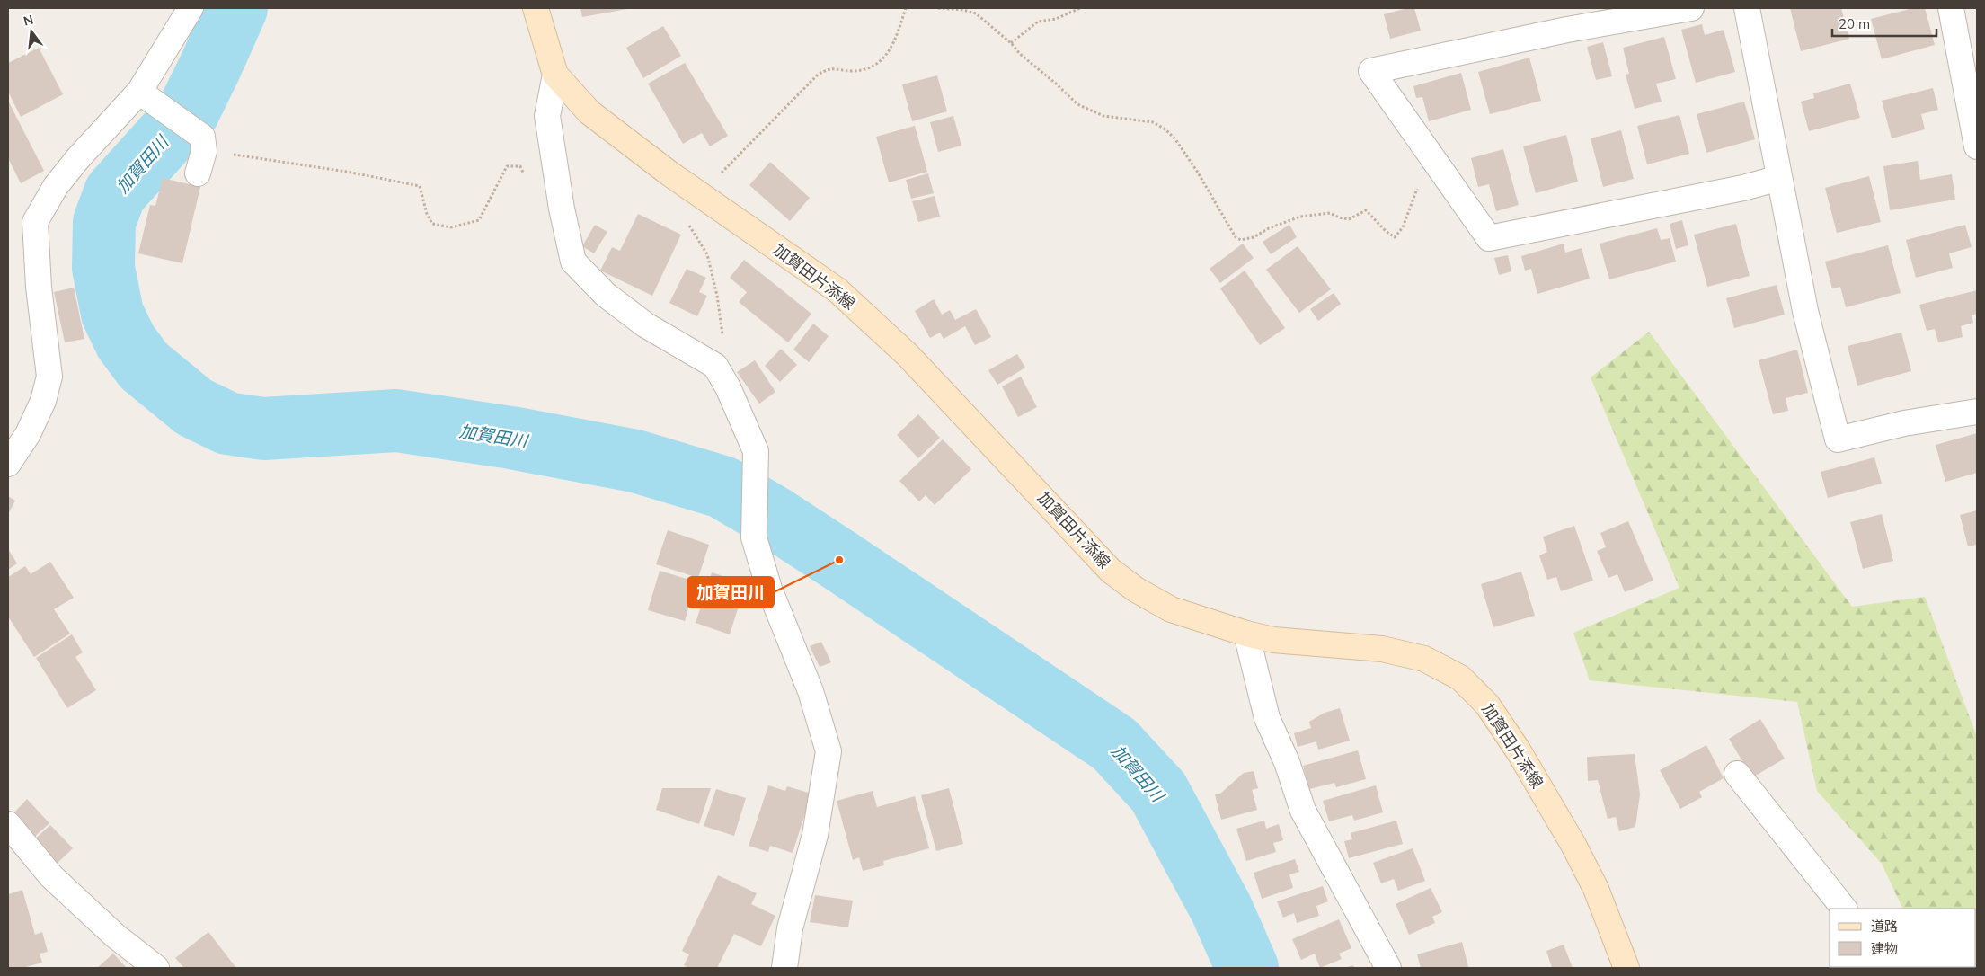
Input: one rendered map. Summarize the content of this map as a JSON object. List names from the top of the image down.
{
  "streets": {
    "main road": ["加賀田片添線"]
  },
  "water": ["加賀田川"],
  "places": ["加賀田川"],
  "legend": ["道路", "建物"],
  "scale_bar": "20 m",
  "north": "top"
}
